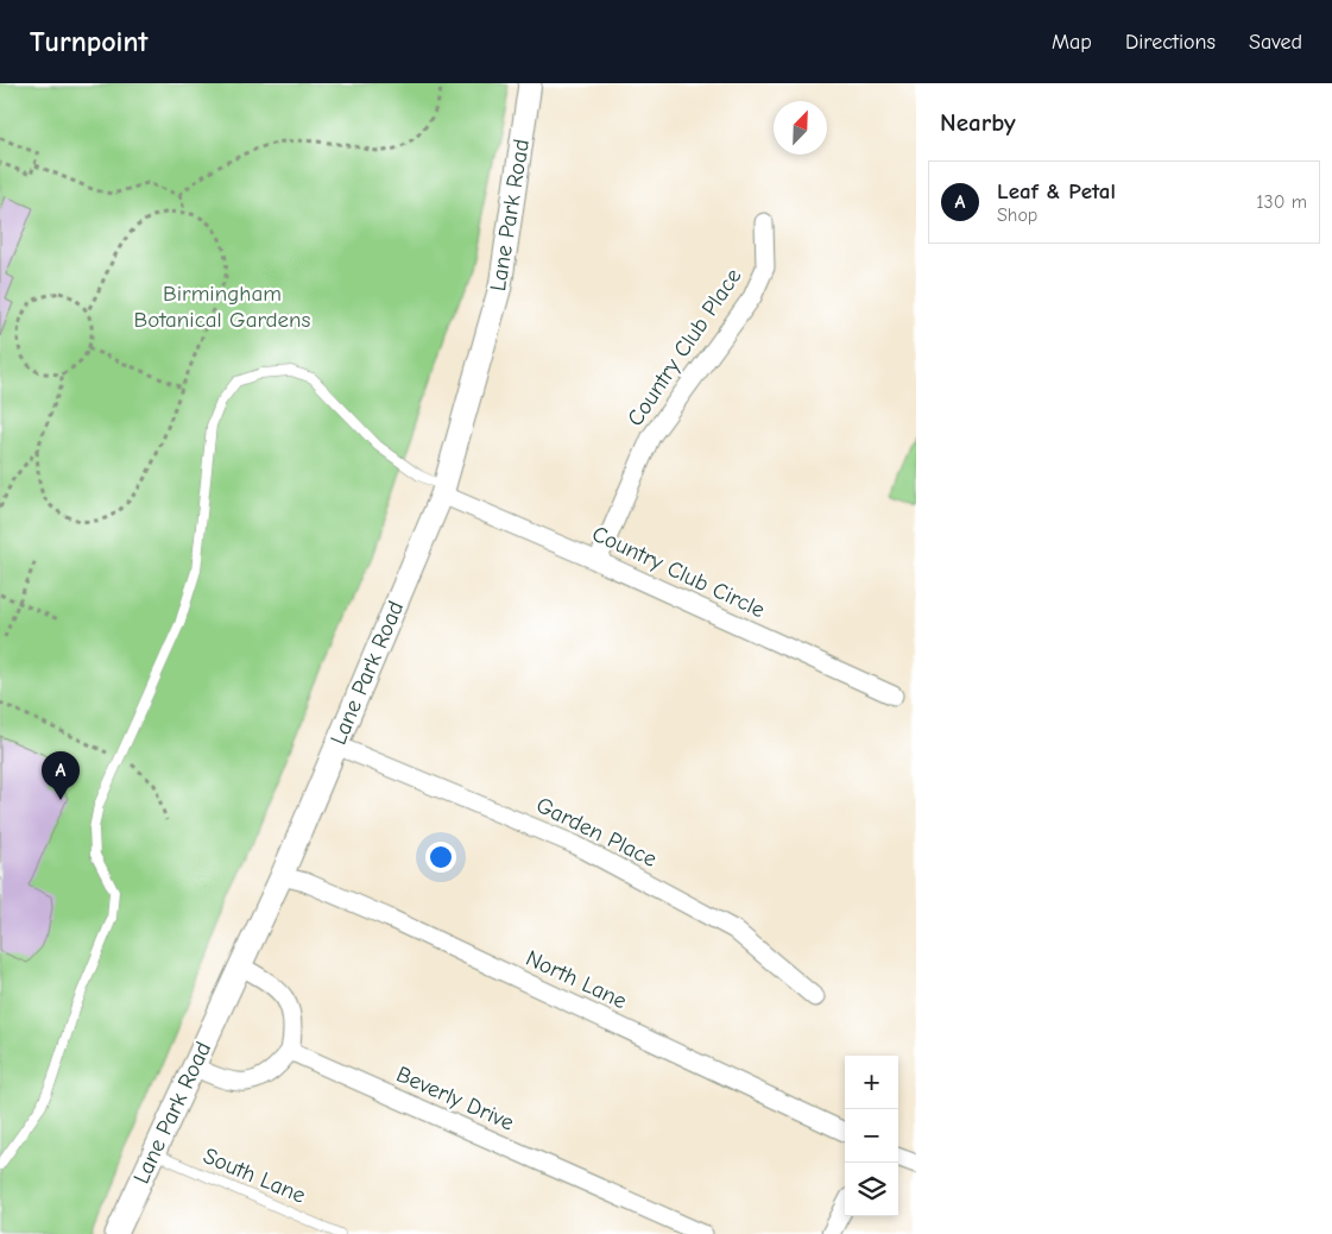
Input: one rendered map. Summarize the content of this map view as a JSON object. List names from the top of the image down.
{
  "streets": {
    "street": [
      "Lane Park Road",
      "Country Club Place",
      "Country Club Circle",
      "Garden Place",
      "North Lane",
      "Beverly Drive"
    ],
    "lane": ["South Lane"]
  },
  "crossings": [
    ["Lane Park Road", "Country Club Circle"],
    ["Lane Park Road", "Garden Place"],
    ["Lane Park Road", "North Lane"],
    ["Lane Park Road", "South Lane"],
    ["Country Club Place", "Country Club Circle"]
  ],
  "parks": ["Birmingham Botanical Gardens"],
  "north": "top right",
  "page": {
    "header": "Turnpoint",
    "nav": ["Map", "Directions", "Saved"],
    "heading": "Nearby",
    "list": [
      {
        "mark": "A",
        "name": "Leaf & Petal",
        "note": "Shop",
        "value": "130 m"
      }
    ],
    "pins": "A",
    "map_buttons": ["+", "−"]
  }
}
